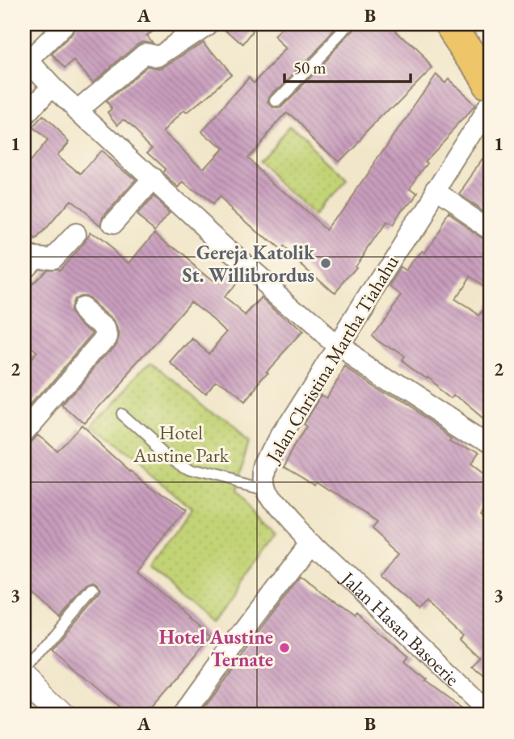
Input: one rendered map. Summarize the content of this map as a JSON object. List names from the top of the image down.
{
  "streets": {
    "street": ["Jalan Christina Martha Tiahahu", "Jalan Hasan Basoerie"]
  },
  "crossings": [
    ["Jalan Christina Martha Tiahahu", "Jalan Hasan Basoerie"]
  ],
  "parks": ["Hotel Austine Park"],
  "places": ["Gereja Katolik St. Willibrordus", "Hotel Austine Ternate"],
  "scale_bar": "50 m",
  "grid": {
    "columns": ["A", "B"],
    "rows": ["1", "2", "3"]
  }
}
